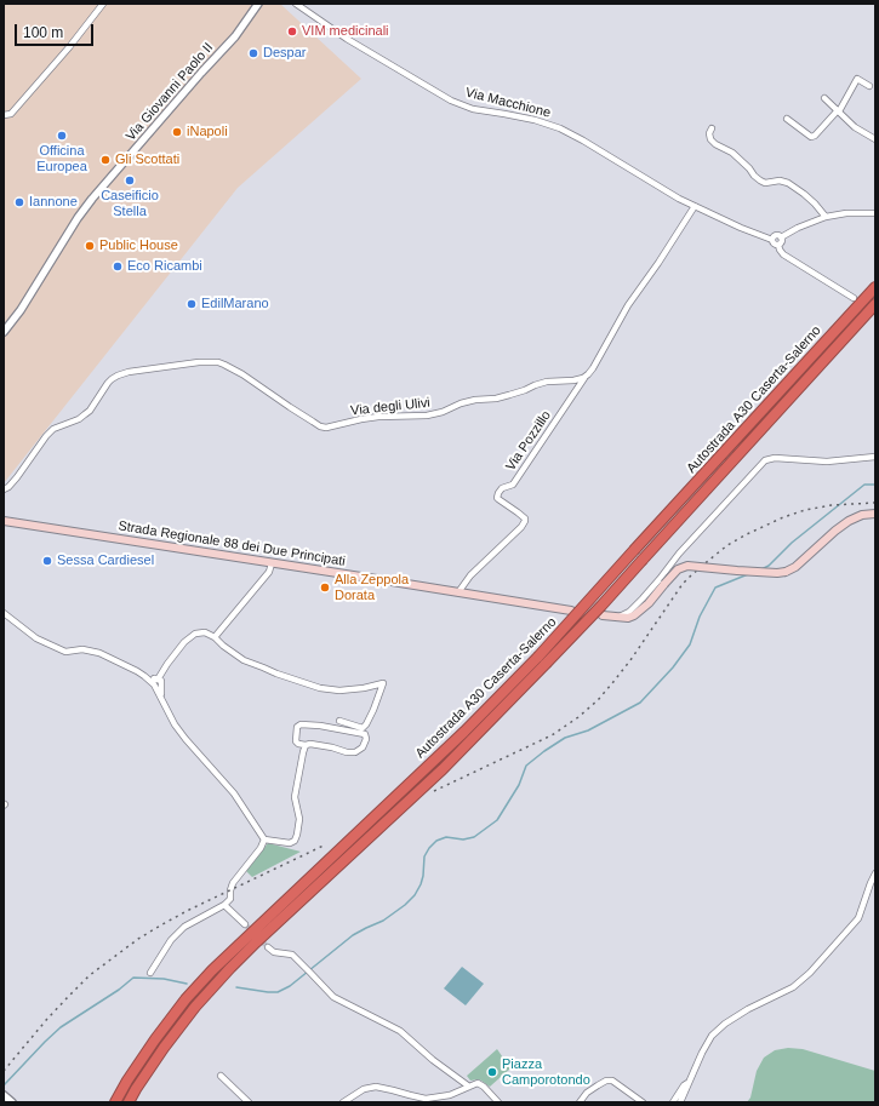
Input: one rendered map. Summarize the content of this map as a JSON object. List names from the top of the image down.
{
  "streets": {
    "highway": ["Autostrada A30 Caserta-Salerno"],
    "main road": ["Strada Regionale 88 dei Due Principati"],
    "street": [
      "Via Giovanni Paolo II",
      "Via Macchione",
      "Via degli Ulivi",
      "Via Pozzillo"
    ]
  },
  "crossings": [
    ["Via degli Ulivi", "Via Pozzillo"],
    ["Via Pozzillo", "Strada Regionale 88 dei Due Principati"]
  ],
  "places": [
    "VIM medicinali",
    "Despar",
    "iNapoli",
    "Officina Europea",
    "Gli Scottati",
    "Caseificio Stella",
    "Iannone",
    "Public House",
    "Eco Ricambi",
    "EdilMarano",
    "Sessa Cardiesel",
    "Alla Zeppola Dorata",
    "Piazza Camporotondo"
  ],
  "scale_bar": "100 m"
}
